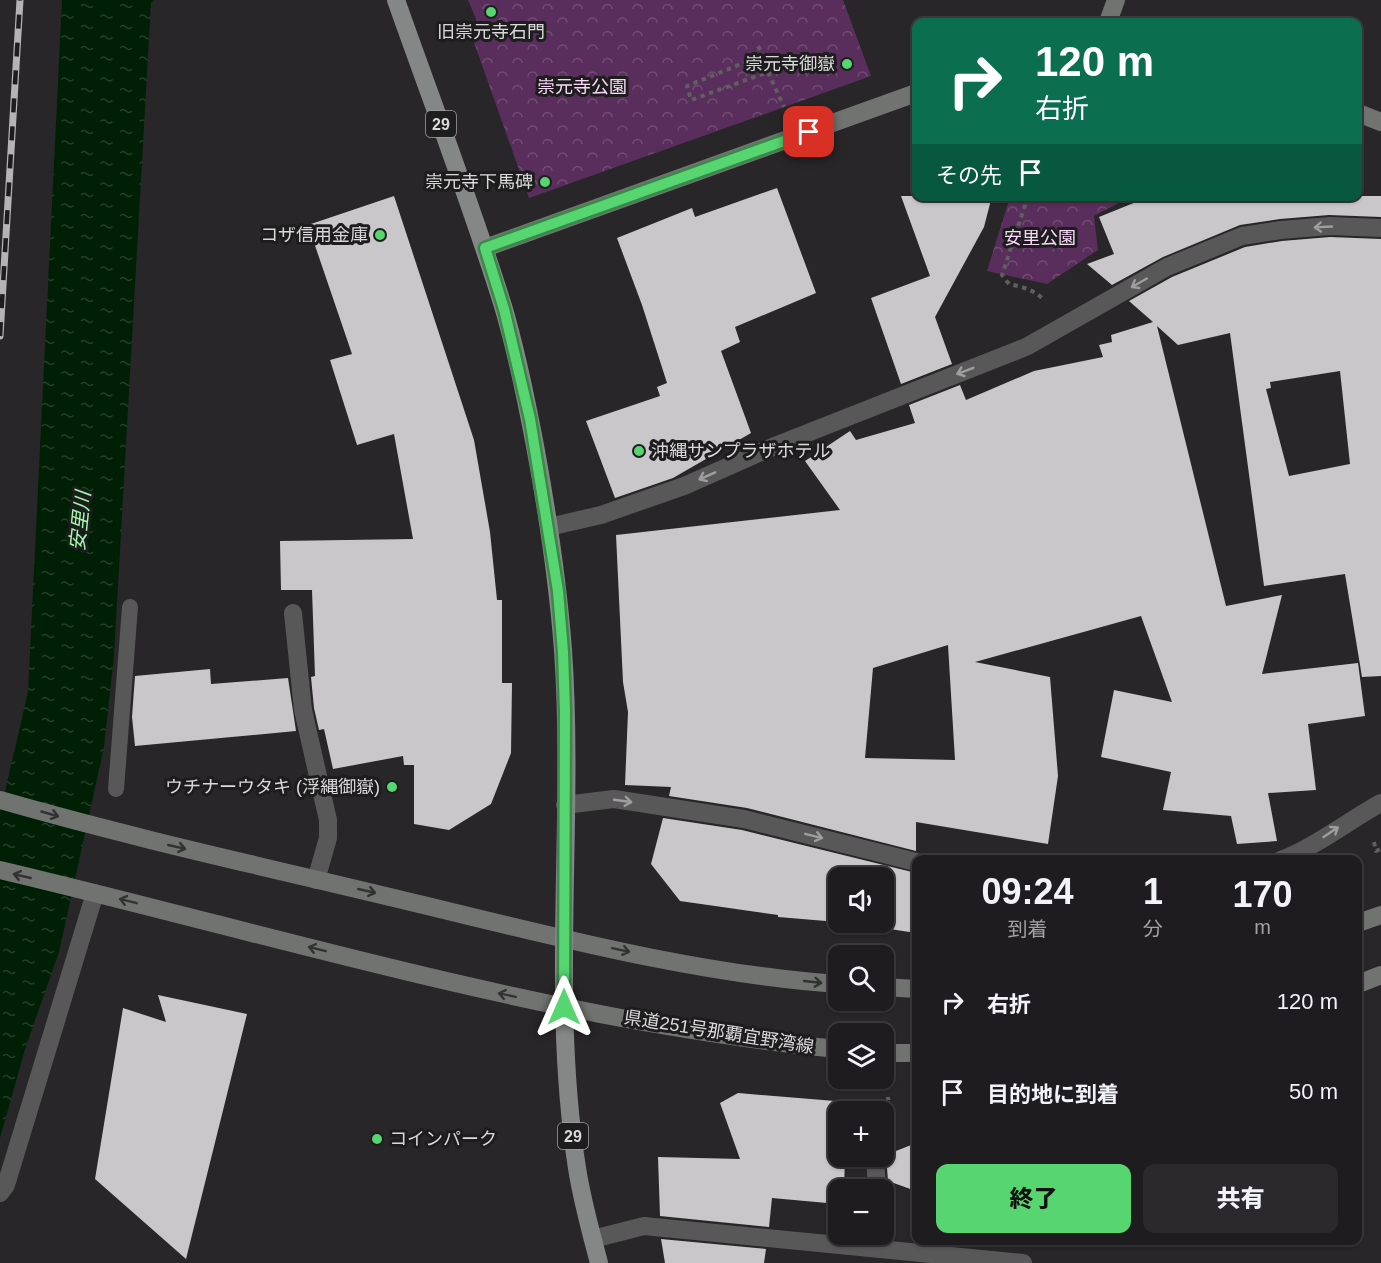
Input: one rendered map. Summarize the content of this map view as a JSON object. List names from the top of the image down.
{
  "streets": {
    "main road": ["29"],
    "street": ["県道251号那覇宜野湾線"]
  },
  "crossings": [
    ["29", "県道251号那覇宜野湾線"]
  ],
  "water": ["安里川"],
  "parks": ["崇元寺公園", "安里公園"],
  "places": [
    "旧崇元寺石門",
    "崇元寺御嶽",
    "崇元寺下馬碑",
    "コザ信用金庫",
    "沖縄サンプラザホテル",
    "ウチナーウタキ (浮縄御嶽)",
    "コインパーク"
  ],
  "page": {
    "turn": ["120 m", "右折"],
    "then": "その先",
    "eta": [
      "09:24",
      "到着",
      "1",
      "分",
      "170",
      "m"
    ],
    "map_buttons": ["+", "−"],
    "list": [
      {
        "name": "右折",
        "value": "120 m"
      },
      {
        "name": "目的地に到着",
        "value": "50 m"
      }
    ],
    "buttons": ["終了", "共有"]
  }
}
